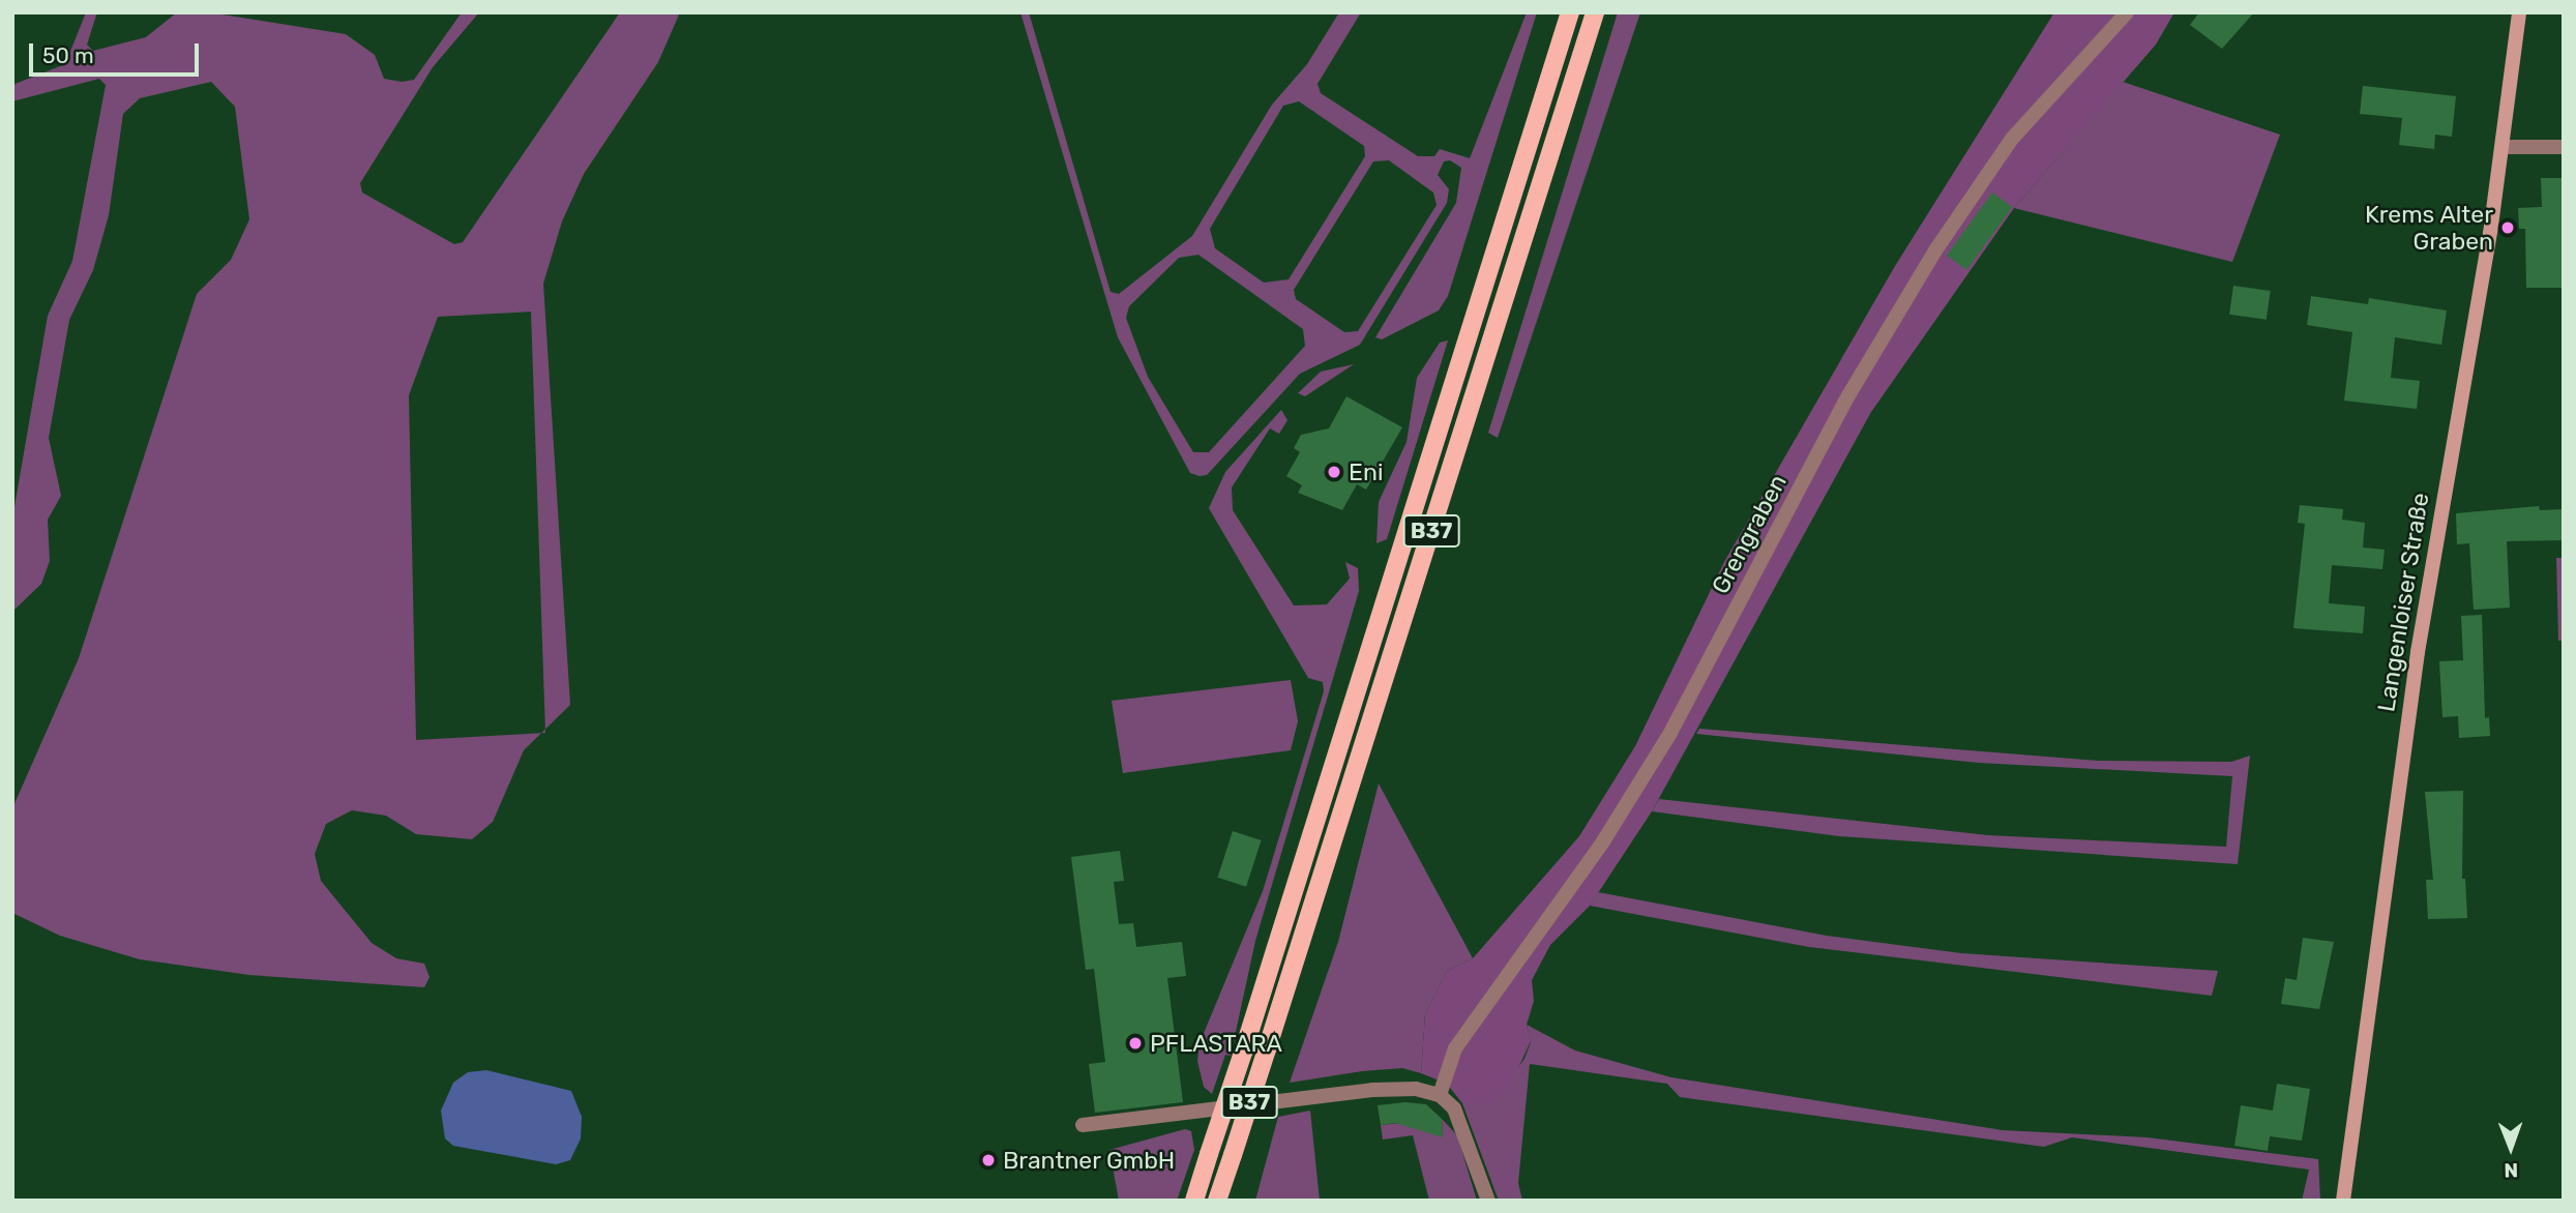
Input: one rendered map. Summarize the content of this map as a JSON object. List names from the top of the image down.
{
  "streets": {
    "main road": ["B37"],
    "street": ["Grengraben", "Langenloiser Straße"]
  },
  "places": [
    "Krems Alter Graben",
    "Eni",
    "PFLASTARA",
    "Brantner GmbH"
  ],
  "scale_bar": "50 m",
  "north": "bottom"
}
